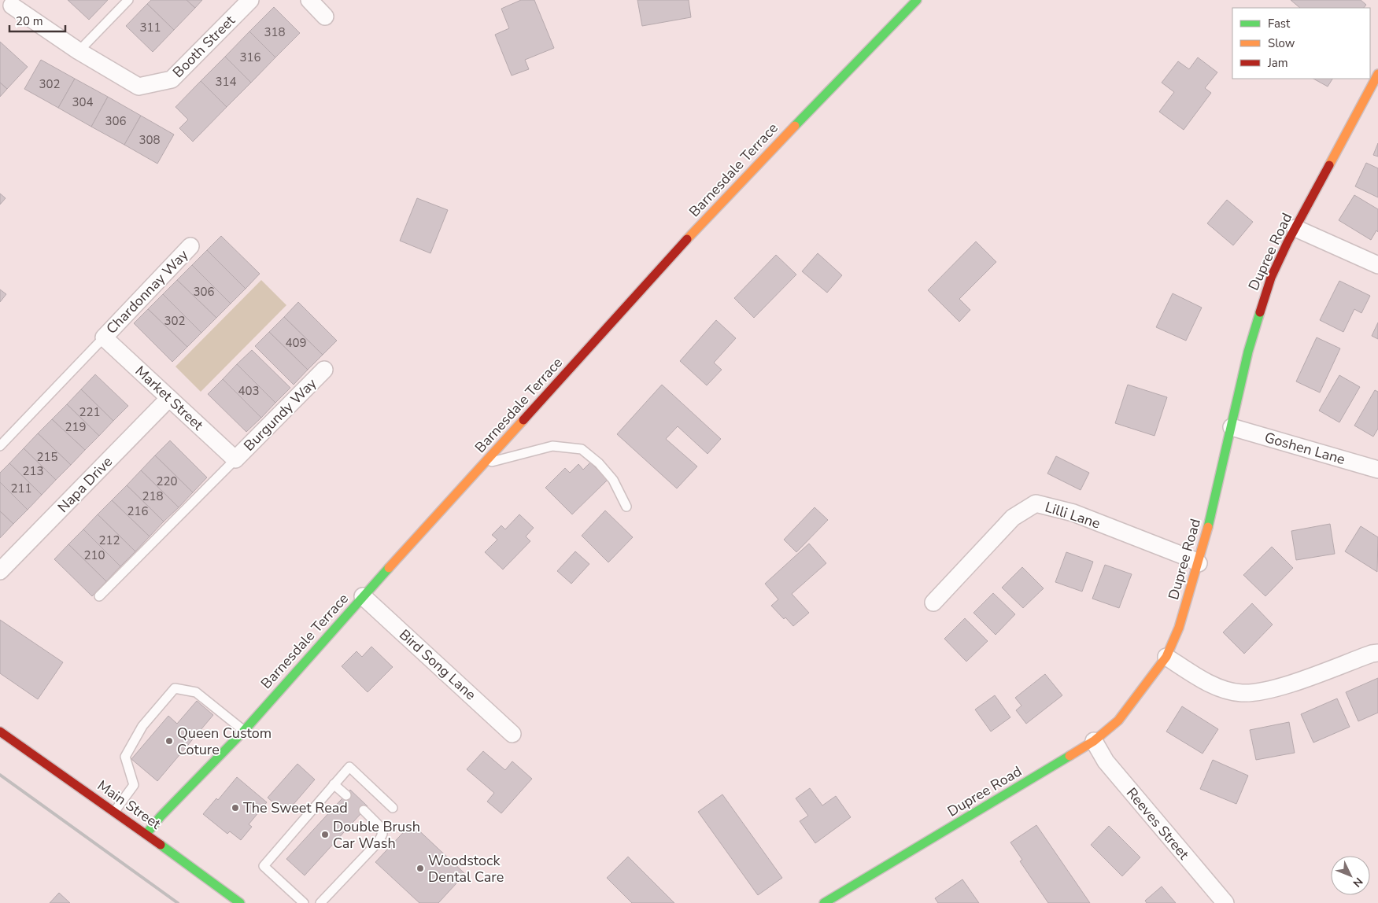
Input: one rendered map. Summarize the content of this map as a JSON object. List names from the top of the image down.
{
  "streets": {
    "street": [
      "Booth Street",
      "Barnesdale Terrace",
      "Dupree Road",
      "Chardonnay Way",
      "Market Street",
      "Burgundy Way",
      "Goshen Lane",
      "Napa Drive",
      "Lilli Lane",
      "Bird Song Lane",
      "Main Street",
      "Reeves Street"
    ]
  },
  "crossings": [
    ["Barnesdale Terrace", "Bird Song Lane"],
    ["Barnesdale Terrace", "Main Street"],
    ["Dupree Road", "Goshen Lane"],
    ["Dupree Road", "Lilli Lane"],
    ["Dupree Road", "Reeves Street"],
    ["Chardonnay Way", "Market Street"],
    ["Market Street", "Burgundy Way"],
    ["Market Street", "Napa Drive"]
  ],
  "places": [
    "Queen Custom Coture",
    "The Sweet Read",
    "Double Brush Car Wash",
    "Woodstock Dental Care"
  ],
  "house_numbers": [
    "311",
    "318",
    "316",
    "314",
    "302",
    "304",
    "306",
    "308",
    "306",
    "302",
    "409",
    "403",
    "221",
    "219",
    "215",
    "213",
    "220",
    "211",
    "218",
    "216",
    "212",
    "210"
  ],
  "legend": ["Fast", "Slow", "Jam"],
  "scale_bar": "20 m",
  "north": "bottom right"
}
